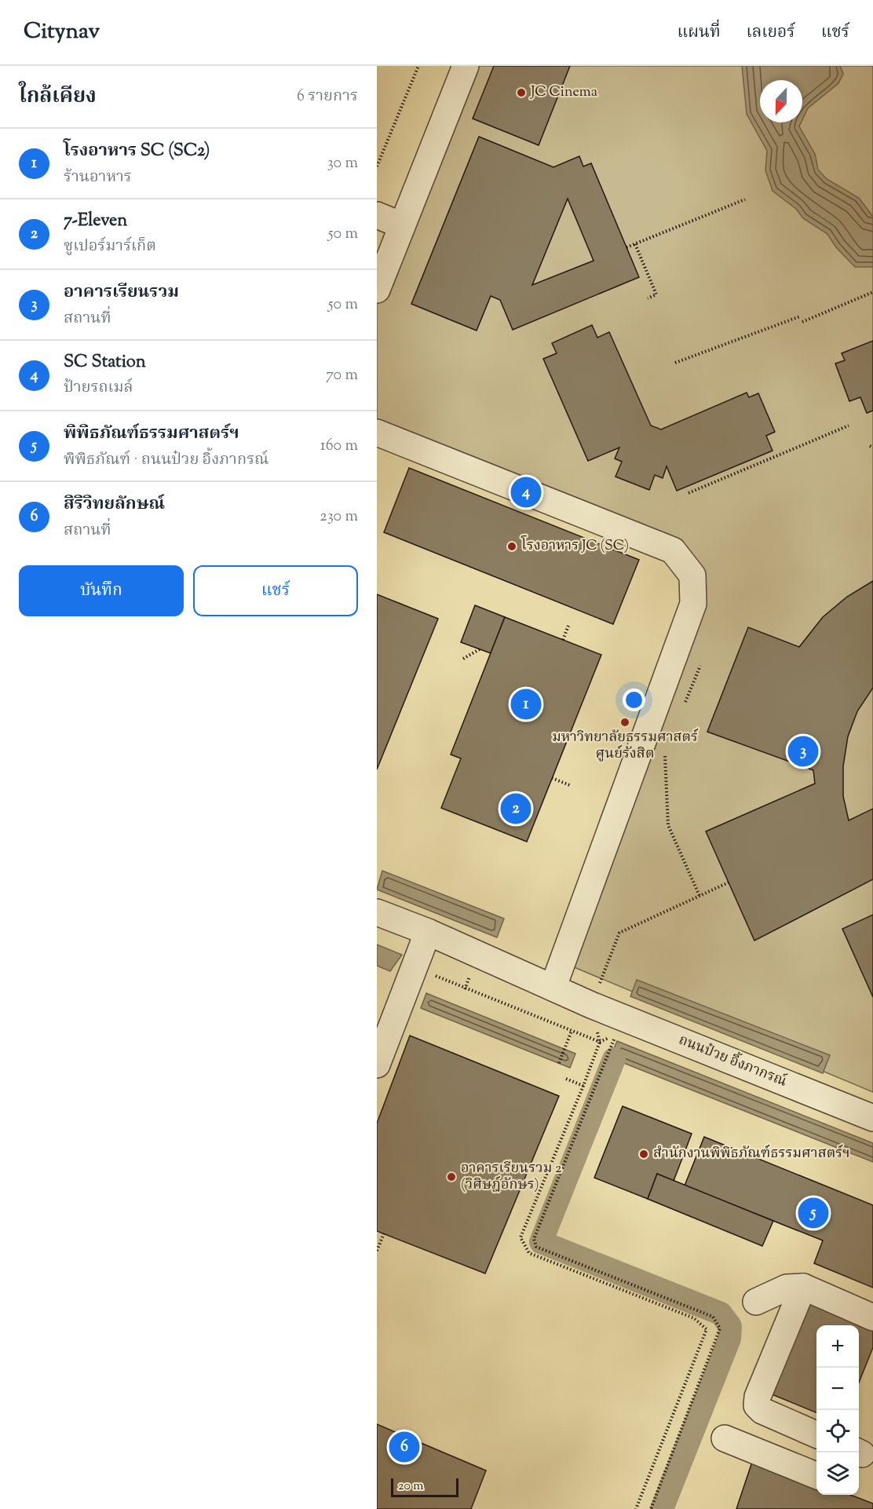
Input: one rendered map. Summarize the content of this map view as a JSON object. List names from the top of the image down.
{
  "streets": {
    "street": ["ถนนป๋วย อิ้งภากรณ์"]
  },
  "places": [
    "JC Cinema",
    "โรงอาหาร JC (SC)",
    "มหาวิทยาลัยธรรมศาสตร์ ศูนย์รังสิต",
    "สำนักงานพิพิธภัณฑ์ธรรมศาสตร์ฯ",
    "อาคารเรียนรวม 2 (วิศิษฎ์อักษร)"
  ],
  "scale_bar": "20 m",
  "north": "bottom",
  "page": {
    "header": "Citynav",
    "nav": ["แผนที่", "เลเยอร์", "แชร์"],
    "heading": ["ใกล้เคียง", "6 รายการ"],
    "list": [
      {
        "mark": "1",
        "name": "โรงอาหาร SC (SC2)",
        "note": "ร้านอาหาร",
        "value": "30 m"
      },
      {
        "mark": "2",
        "name": "7-Eleven",
        "note": "ซูเปอร์มาร์เก็ต",
        "value": "50 m"
      },
      {
        "mark": "3",
        "name": "อาคารเรียนรวม",
        "note": "สถานที่",
        "value": "50 m"
      },
      {
        "mark": "4",
        "name": "SC Station",
        "note": "ป้ายรถเมล์",
        "value": "70 m"
      },
      {
        "mark": "5",
        "name": "พิพิธภัณฑ์ธรรมศาสตร์ฯ",
        "note": "พิพิธภัณฑ์ · ถนนป๋วย อิ้งภากรณ์",
        "value": "160 m"
      },
      {
        "mark": "6",
        "name": "สิริวิทยลักษณ์",
        "note": "สถานที่",
        "value": "230 m"
      }
    ],
    "pins": [
      "4",
      "1",
      "3",
      "2",
      "5",
      "6"
    ],
    "buttons": ["บันทึก", "แชร์"],
    "map_buttons": ["+", "−"],
    "scale": "20 m"
  }
}
